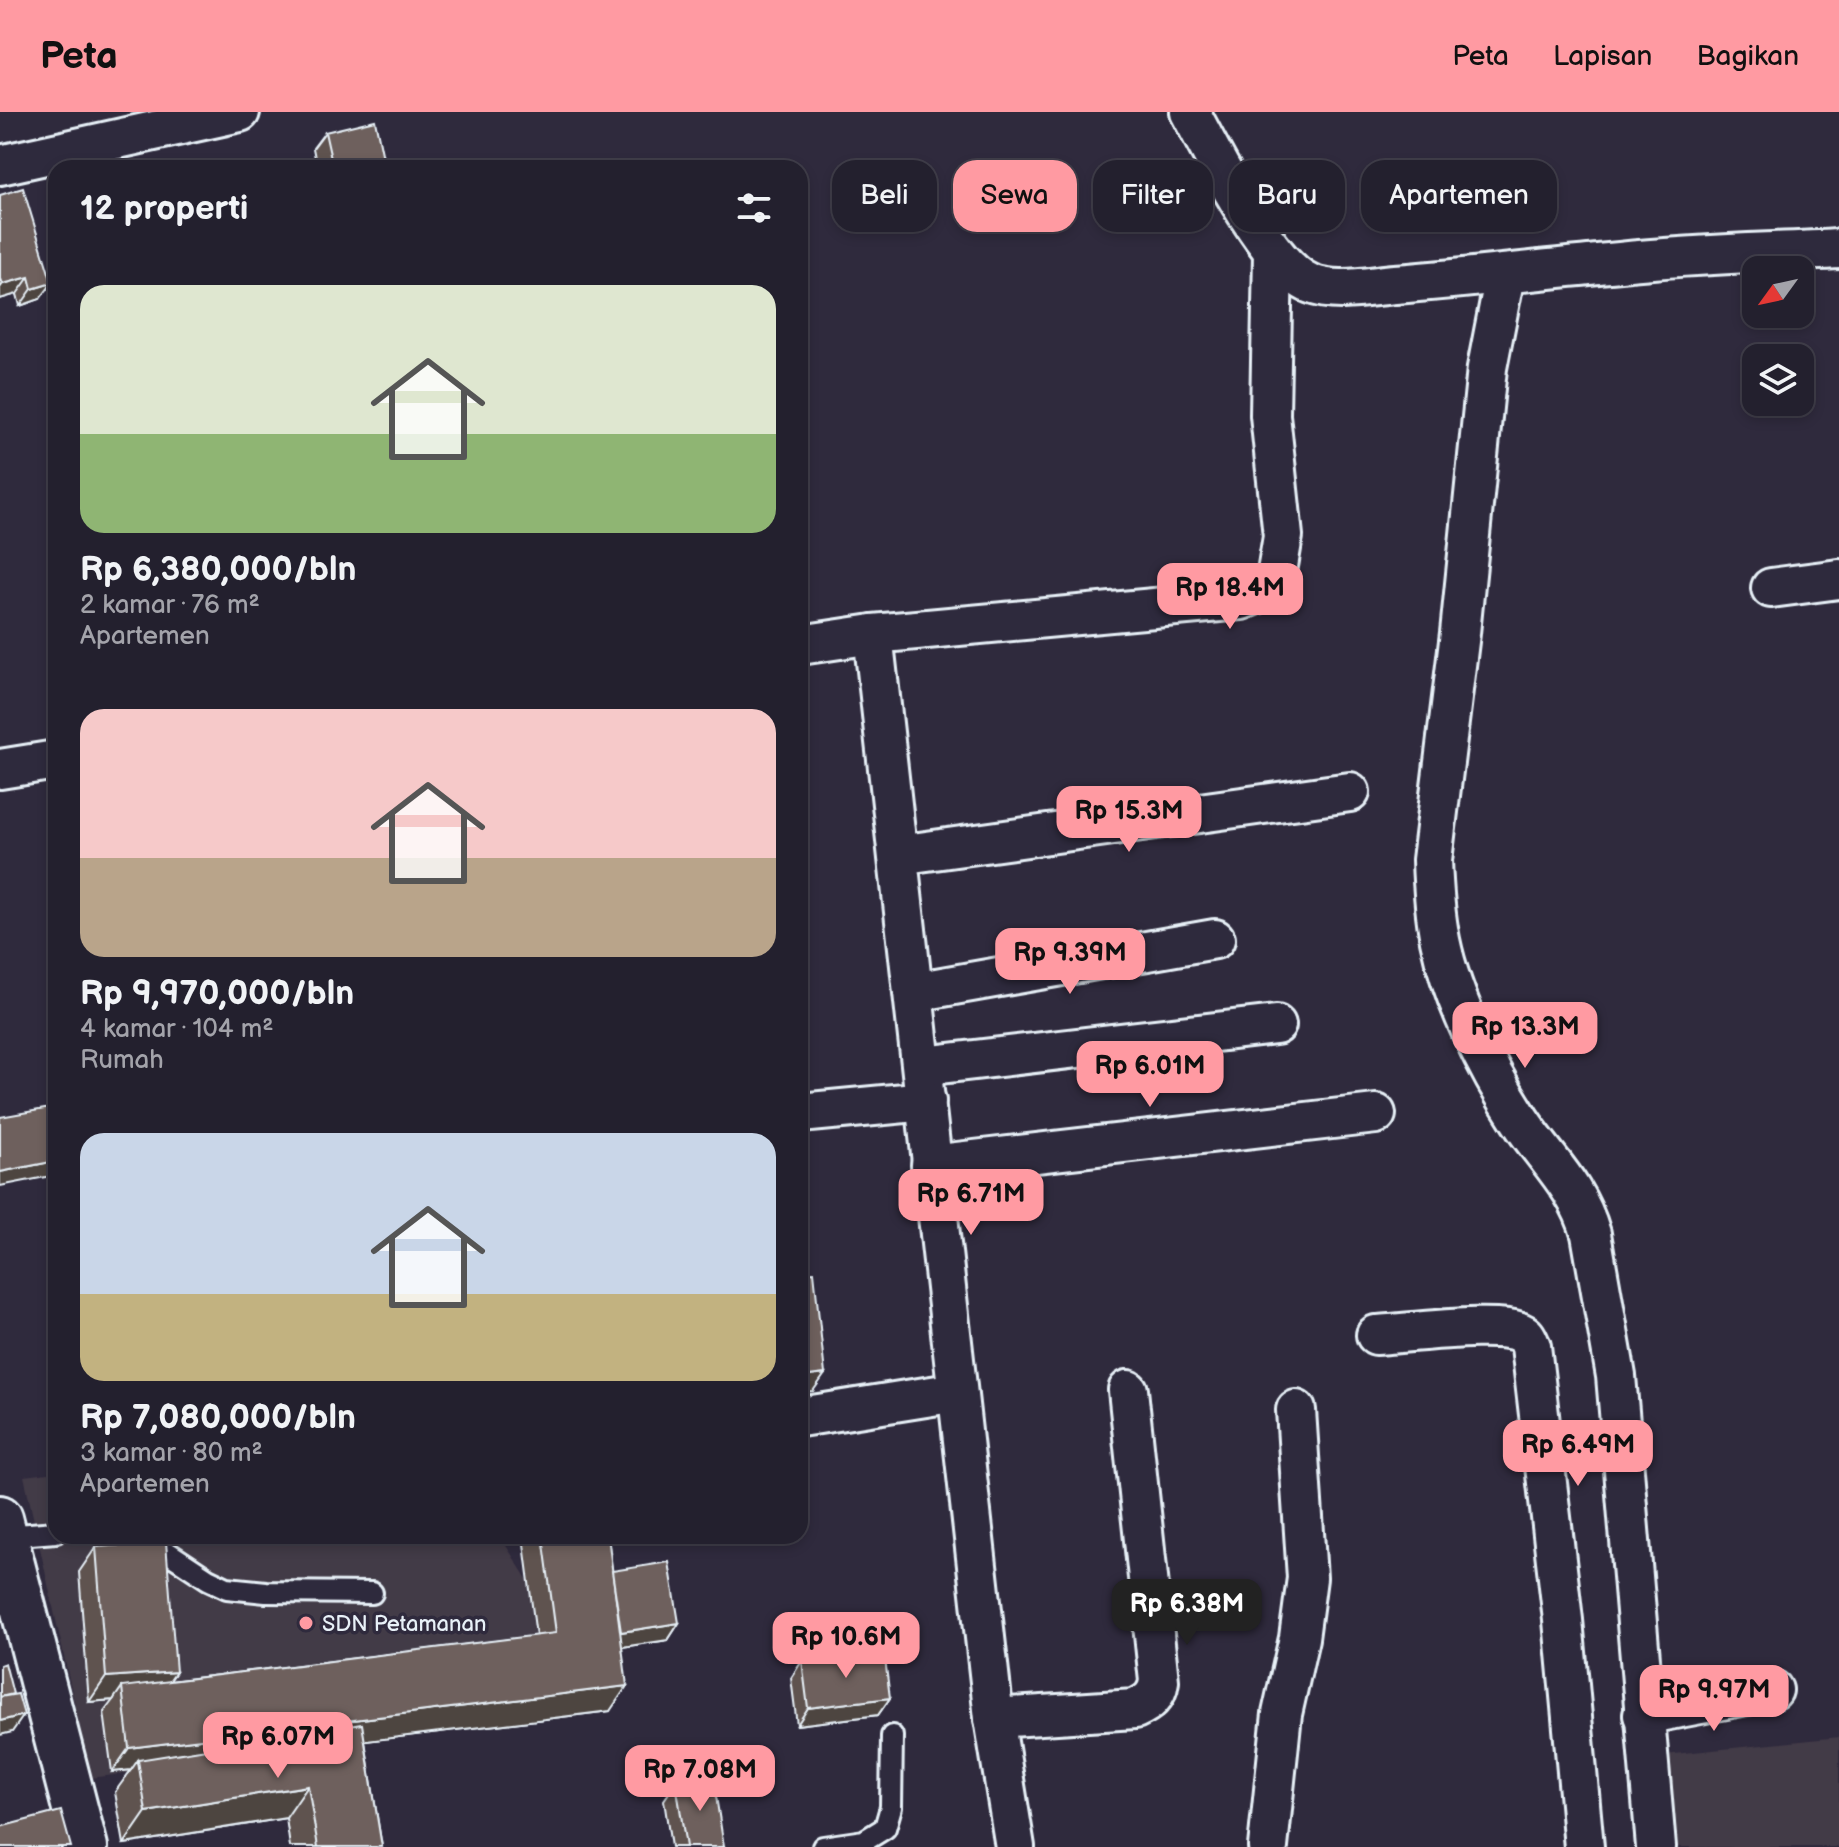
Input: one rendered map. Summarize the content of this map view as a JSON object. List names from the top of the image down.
{
  "places": ["SDN Petamanan"],
  "north": "bottom left",
  "page": {
    "header": "Peta",
    "nav": ["Peta", "Lapisan", "Bagikan"],
    "chip": [
      "Beli",
      "Sewa",
      "Filter",
      "Baru",
      "Apartemen"
    ],
    "heading": "12 properti",
    "list": [
      {
        "name": "Rp 6,380,000/bln",
        "note": "2 kamar · 76 m² · Apartemen"
      },
      {
        "name": "Rp 9,970,000/bln",
        "note": "4 kamar · 104 m² · Rumah"
      },
      {
        "name": "Rp 7,080,000/bln",
        "note": "3 kamar · 80 m² · Apartemen"
      }
    ],
    "price": [
      "Rp 18.4M",
      "Rp 15.3M",
      "Rp 9.39M",
      "Rp 13.3M",
      "Rp 6.01M",
      "Rp 6.71M",
      "Rp 6.49M",
      "Rp 6.38M",
      "Rp 10.6M",
      "Rp 9.97M",
      "Rp 6.07M",
      "Rp 7.08M"
    ]
  }
}
